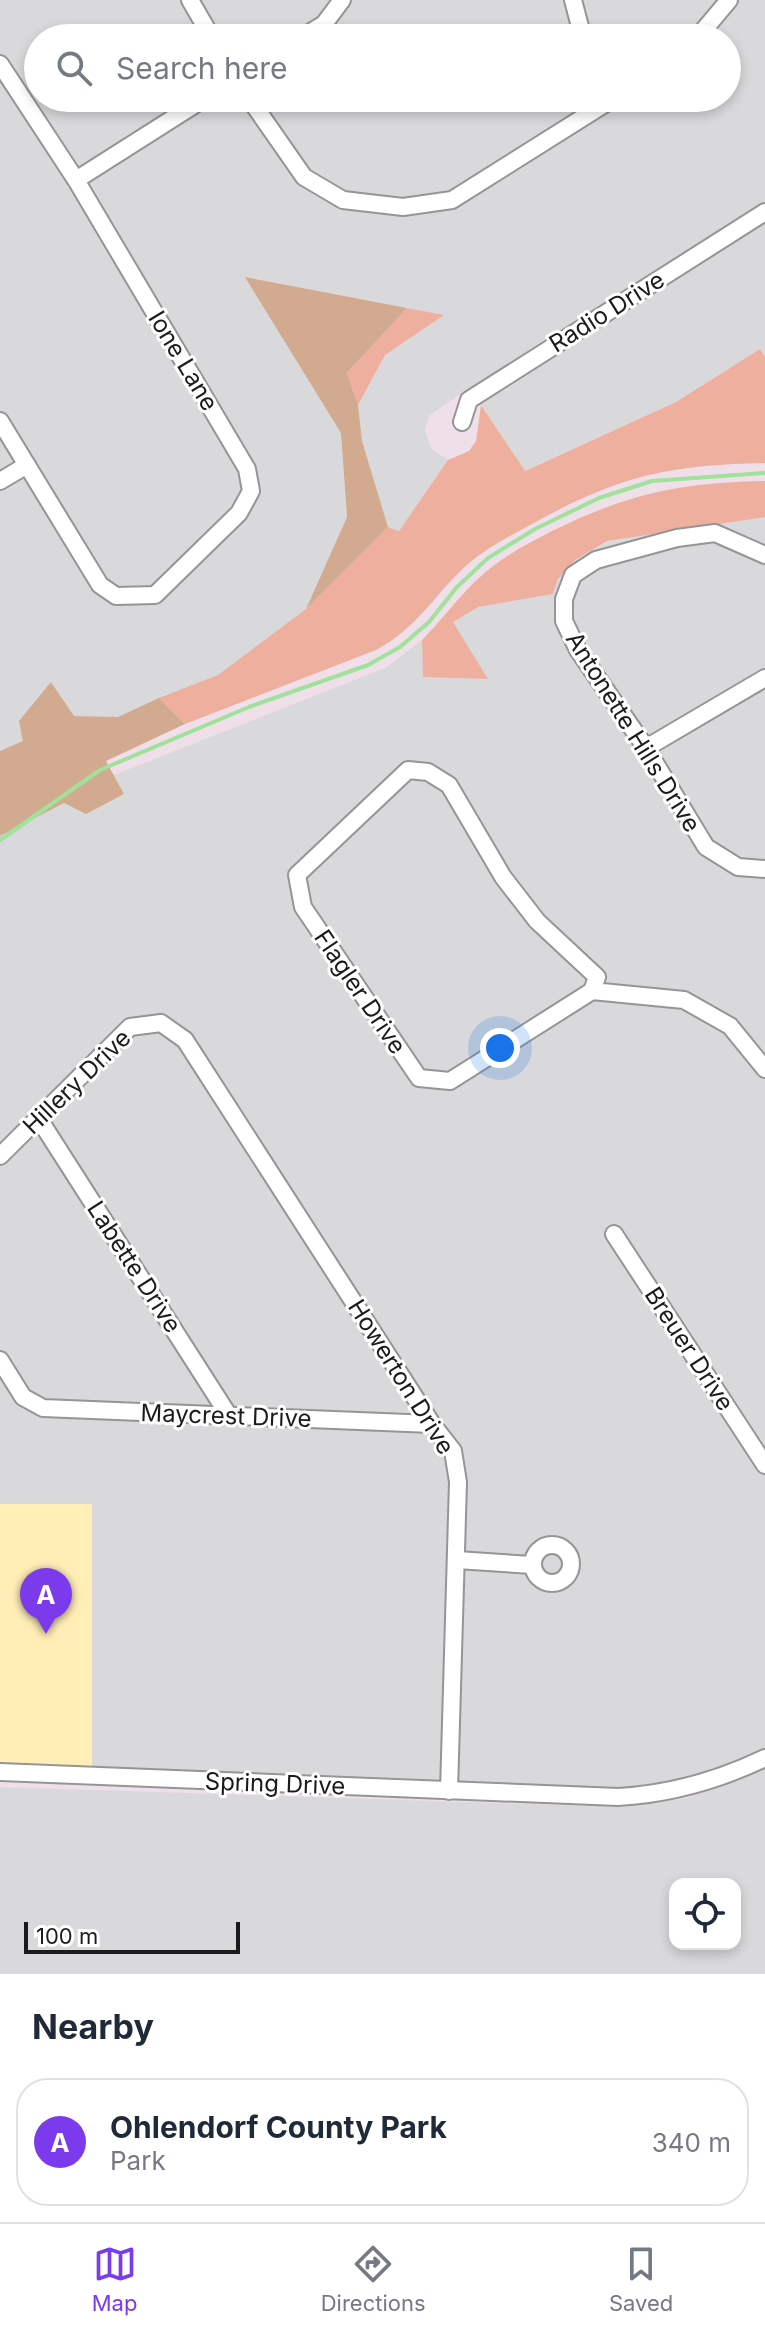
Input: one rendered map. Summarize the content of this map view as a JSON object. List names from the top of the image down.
{
  "streets": {
    "street": [
      "Radio Drive",
      "Ione Lane",
      "Antonette Hills Drive",
      "Flagler Drive",
      "Hillery Drive",
      "Labette Drive",
      "Breuer Drive",
      "Howerton Drive",
      "Maycrest Drive",
      "Spring Drive"
    ]
  },
  "crossings": [
    ["Hillery Drive", "Labette Drive"],
    ["Hillery Drive", "Howerton Drive"],
    ["Labette Drive", "Maycrest Drive"],
    ["Howerton Drive", "Maycrest Drive"],
    ["Howerton Drive", "Spring Drive"]
  ],
  "scale_bar": "100 m",
  "page": {
    "search": "Search here",
    "pins": "A",
    "scale": "100 m",
    "heading": "Nearby",
    "list": [
      {
        "mark": "A",
        "name": "Ohlendorf County Park",
        "note": "Park",
        "value": "340 m"
      }
    ],
    "nav": ["Map", "Directions", "Saved"]
  }
}
